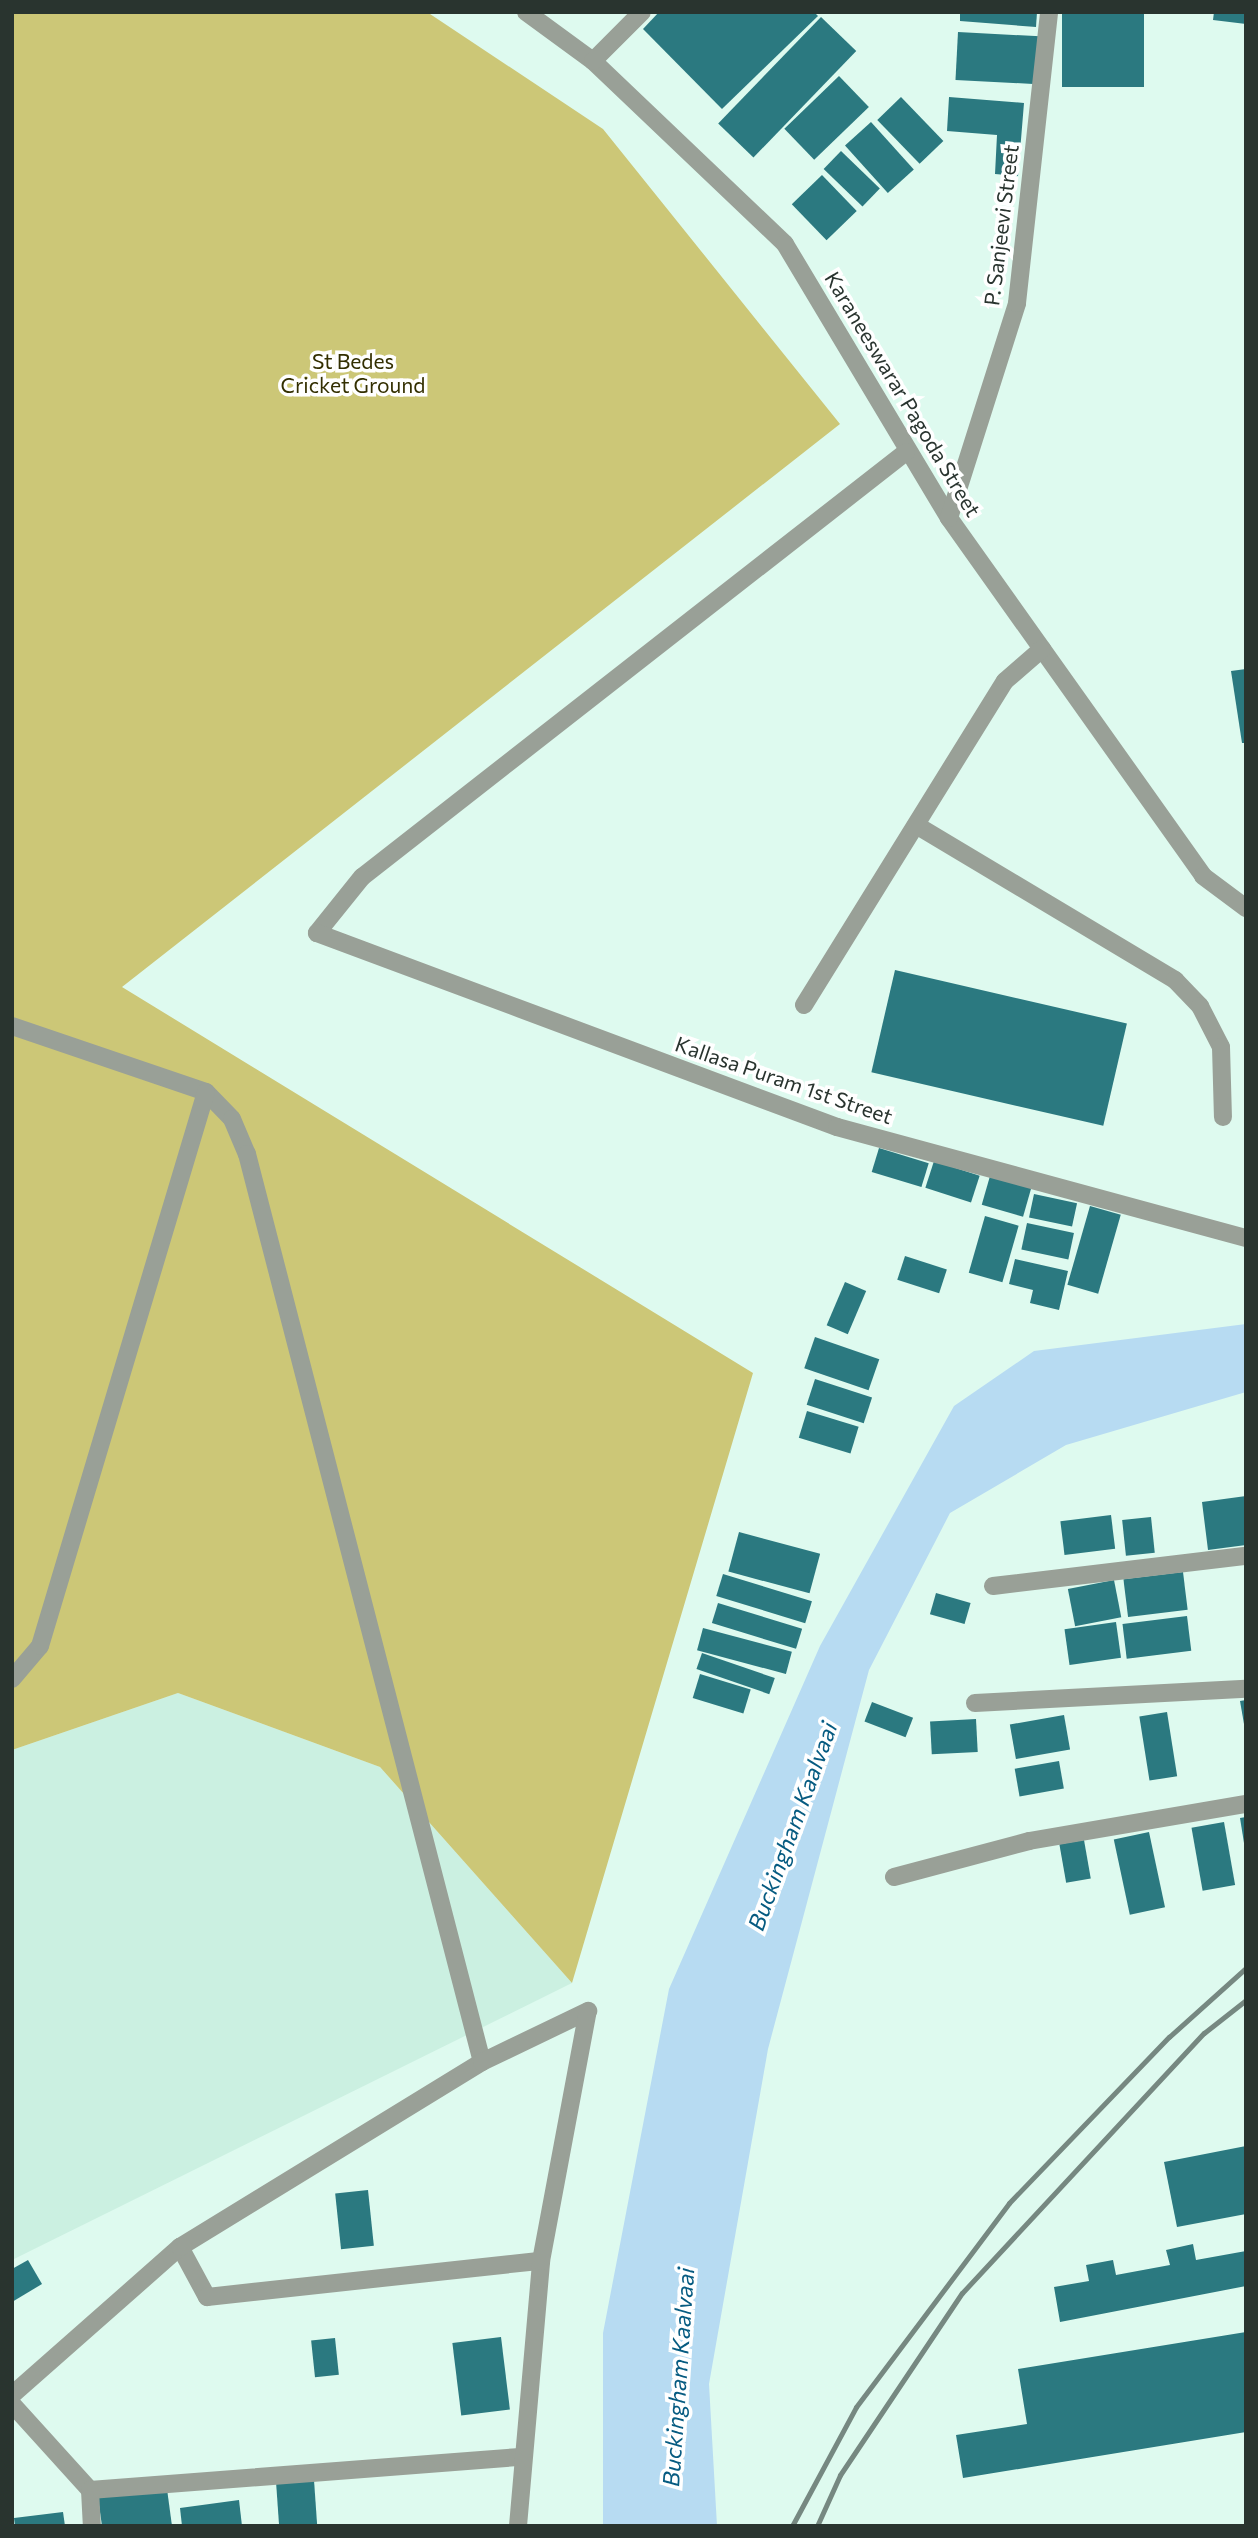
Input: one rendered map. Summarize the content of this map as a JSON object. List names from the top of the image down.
{
  "streets": {
    "street": ["P. Sanjeevi Street", "Karaneeswarar Pagoda Street", "Kallasa Puram 1st Street"]
  },
  "crossings": [
    ["P. Sanjeevi Street", "Karaneeswarar Pagoda Street"],
    ["Karaneeswarar Pagoda Street", "Kallasa Puram 1st Street"]
  ],
  "water": ["Buckingham Kaalvaai"],
  "parks": ["St Bedes Cricket Ground"]
}
